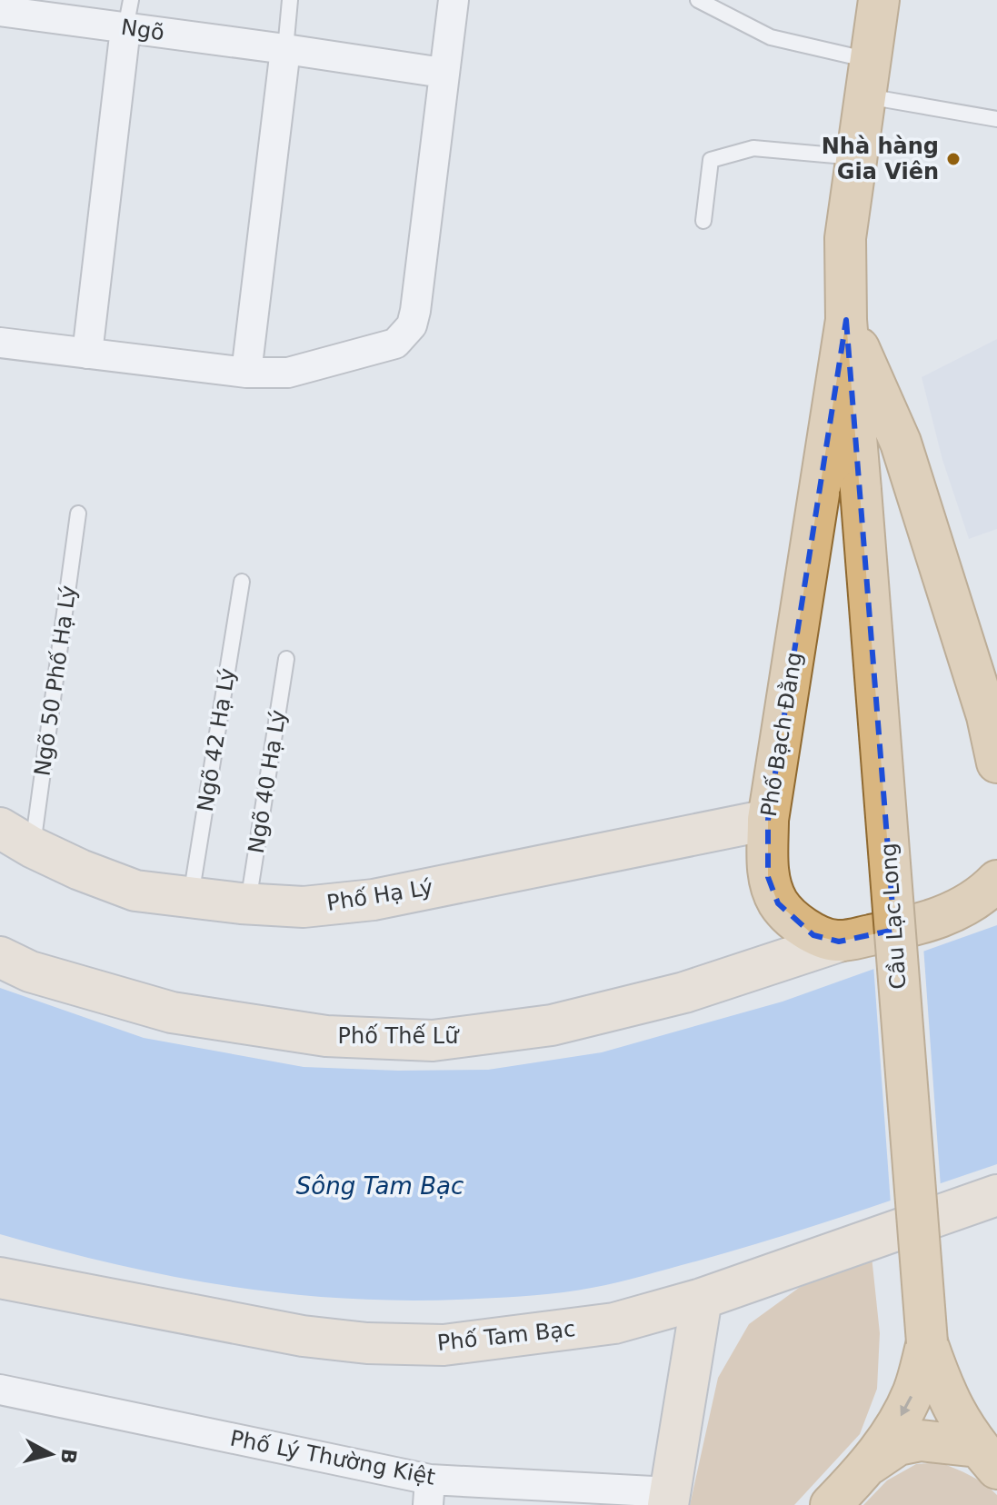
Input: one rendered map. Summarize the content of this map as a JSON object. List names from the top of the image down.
{
  "streets": {
    "main road": ["Phố Bạch Đằng", "Cầu Lạc Long"],
    "street": [
      "Ngõ",
      "Phố Hạ Lý",
      "Phố Thế Lữ",
      "Phố Tam Bạc",
      "Phố Lý Thường Kiệt"
    ],
    "lane": ["Ngõ 50 Phố Hạ Lý", "Ngõ 42 Hạ Lý", "Ngõ 40 Hạ Lý"]
  },
  "crossings": [
    ["Ngõ 50 Phố Hạ Lý", "Phố Hạ Lý"],
    ["Phố Bạch Đằng", "Phố Hạ Lý"],
    ["Phố Bạch Đằng", "Cầu Lạc Long"],
    ["Phố Bạch Đằng", "Phố Thế Lữ"],
    ["Ngõ 42 Hạ Lý", "Phố Hạ Lý"],
    ["Ngõ 40 Hạ Lý", "Phố Hạ Lý"]
  ],
  "water": ["Sông Tam Bạc"],
  "places": ["Nhà hàng Gia Viên"],
  "north": "right"
}
